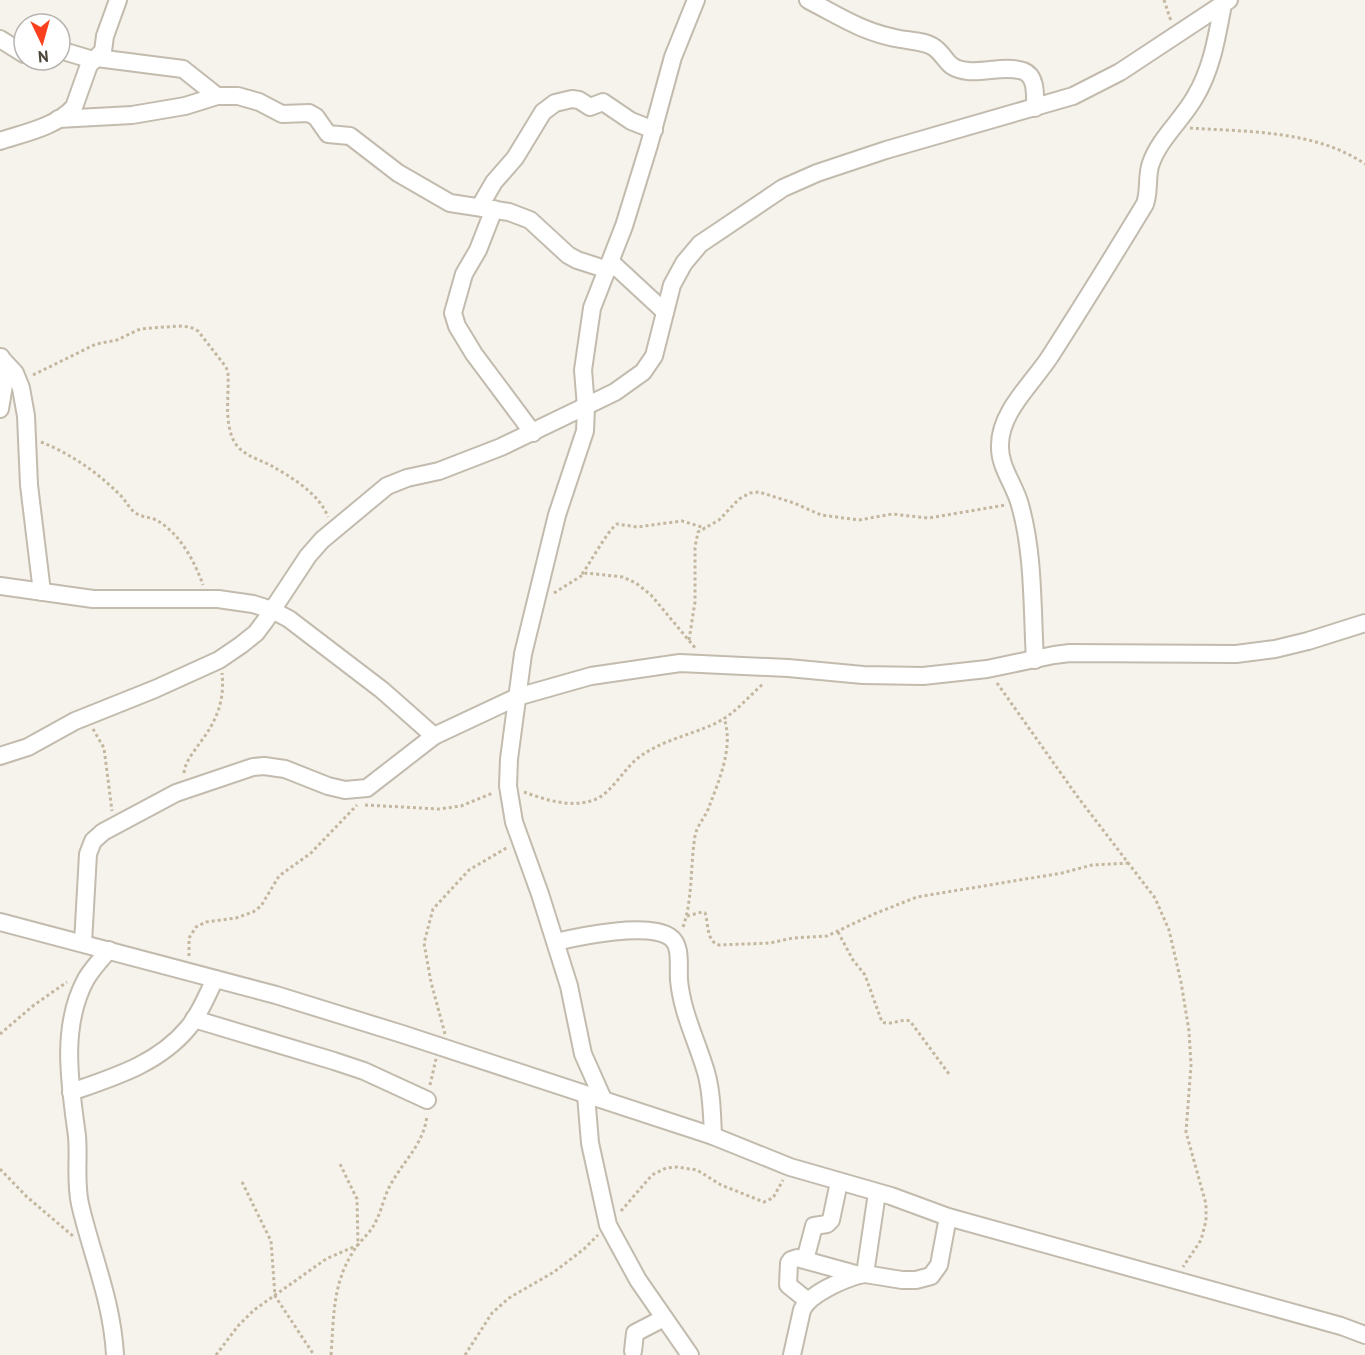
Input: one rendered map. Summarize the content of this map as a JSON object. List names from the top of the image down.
{
  "north": "bottom"
}
